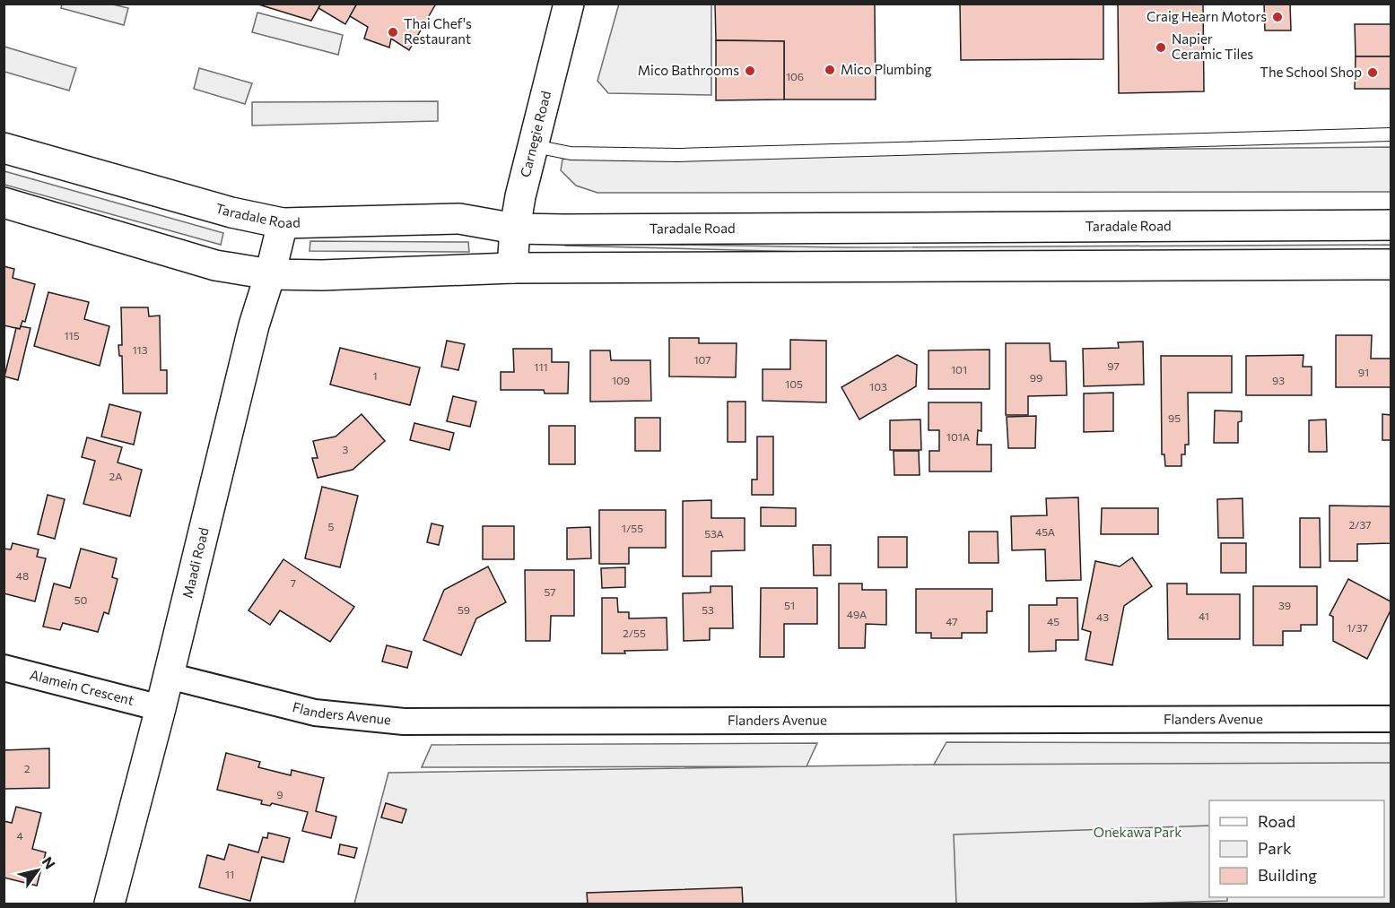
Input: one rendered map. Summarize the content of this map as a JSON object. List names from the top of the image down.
{
  "streets": {
    "main road": ["Carnegie Road", "Taradale Road", "Maadi Road"],
    "street": ["Alamein Crescent", "Flanders Avenue"]
  },
  "crossings": [
    ["Carnegie Road", "Taradale Road"],
    ["Taradale Road", "Maadi Road"],
    ["Maadi Road", "Alamein Crescent"],
    ["Maadi Road", "Flanders Avenue"]
  ],
  "parks": ["Onekawa Park"],
  "places": [
    "Craig Hearn Motors",
    "Thai Chef's Restaurant",
    "Napier Ceramic Tiles",
    "Mico Plumbing",
    "Mico Bathrooms",
    "The School Shop"
  ],
  "house_numbers": [
    "106",
    "115",
    "113",
    "107",
    "97",
    "111",
    "101",
    "91",
    "1",
    "99",
    "109",
    "93",
    "105",
    "103",
    "95",
    "101A",
    "3",
    "2A",
    "2/37",
    "5",
    "1/55",
    "45A",
    "53A",
    "48",
    "7",
    "57",
    "50",
    "51",
    "39",
    "59",
    "53",
    "49A",
    "41",
    "43",
    "47",
    "45",
    "1/37",
    "2/55",
    "2",
    "9",
    "4",
    "11"
  ],
  "legend": ["Road", "Park", "Building"],
  "north": "top right"
}
